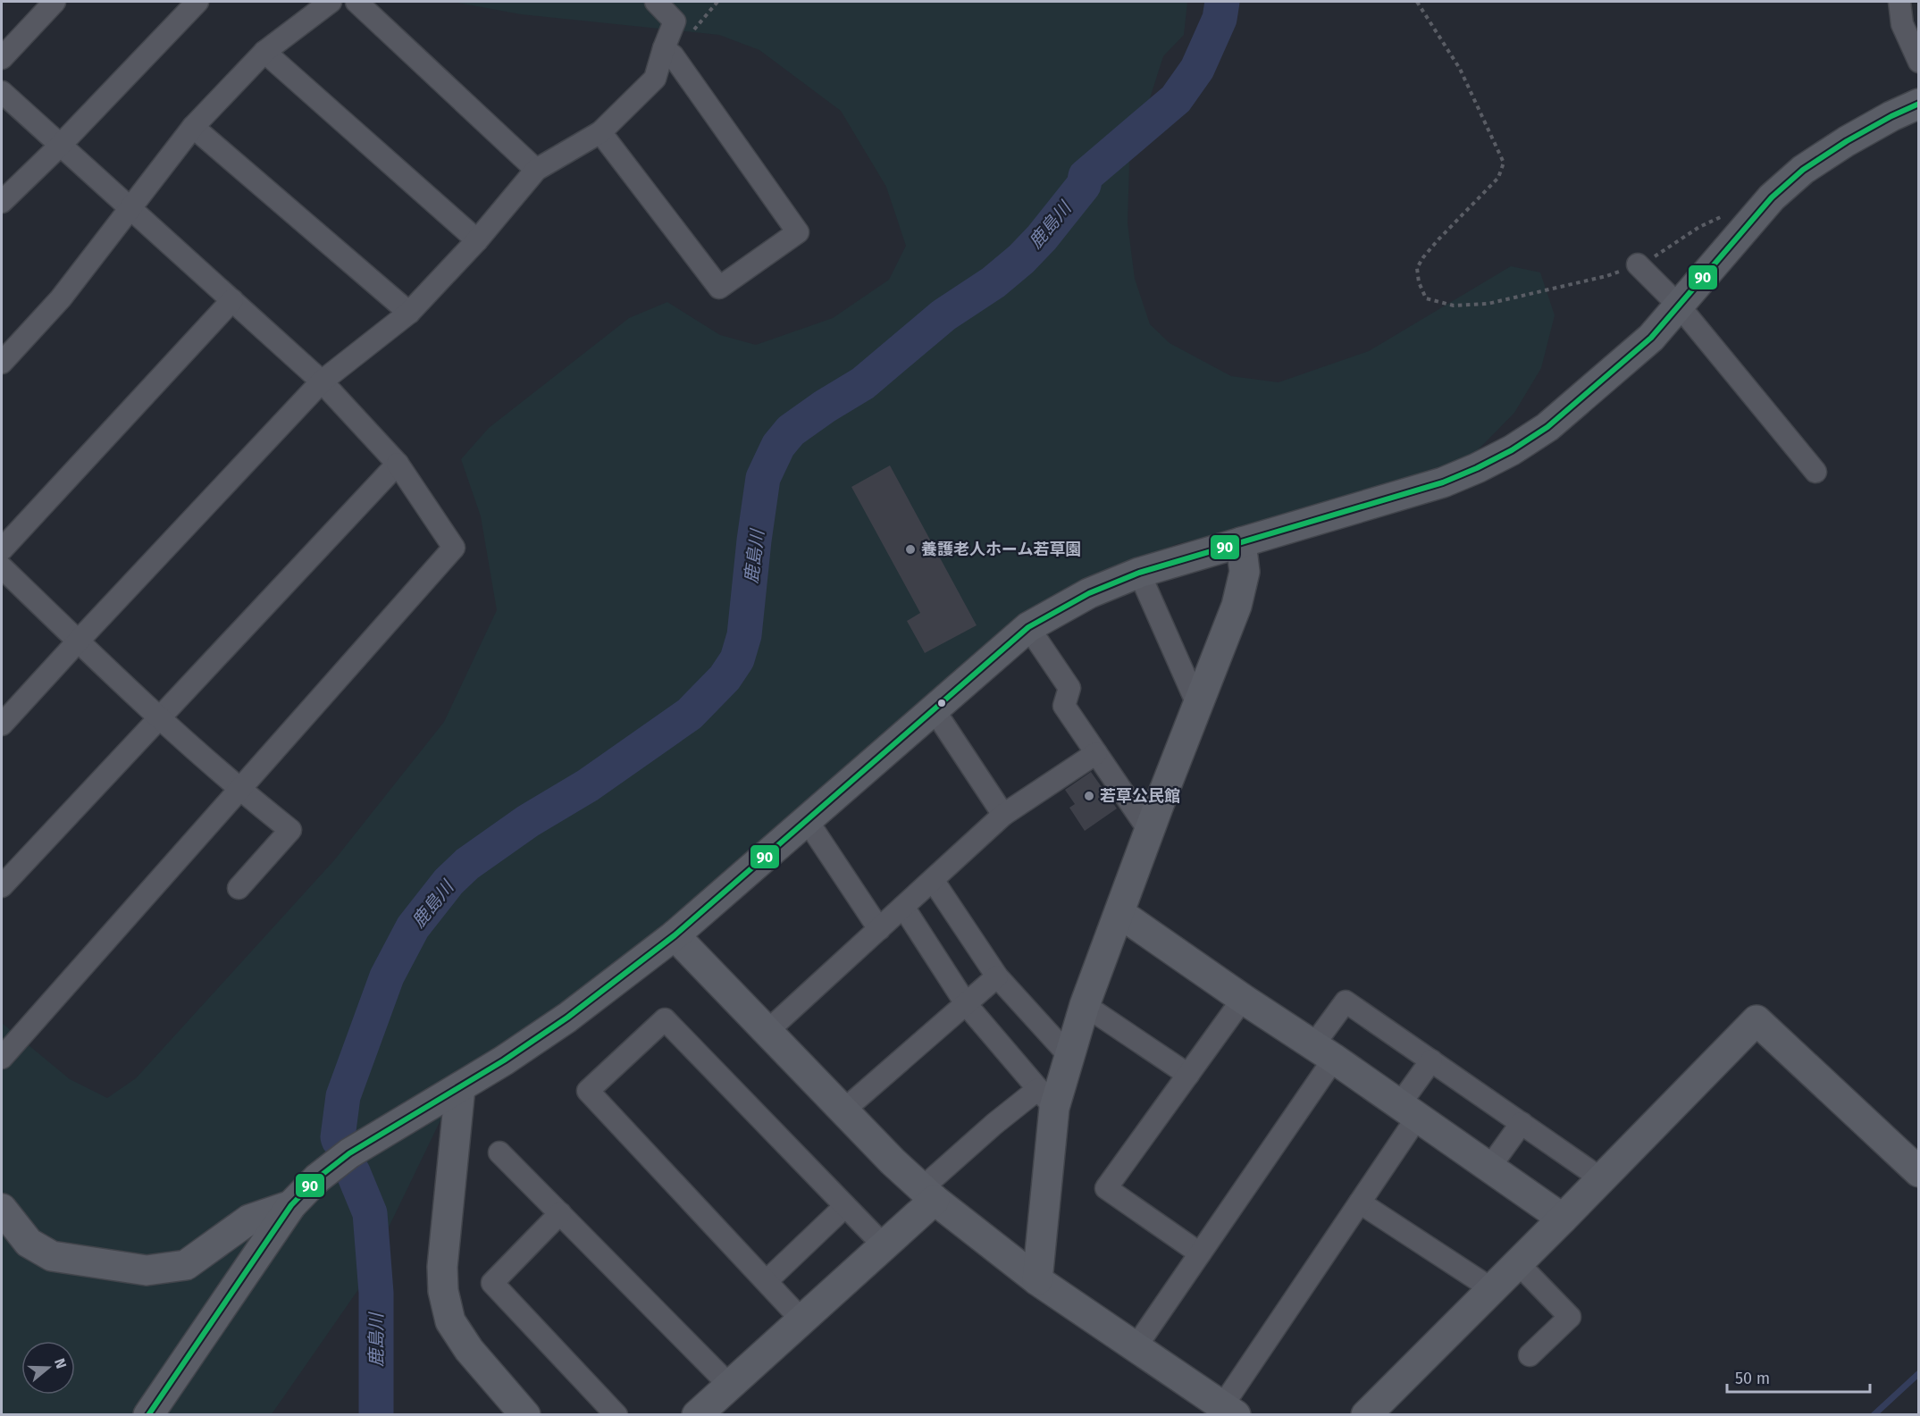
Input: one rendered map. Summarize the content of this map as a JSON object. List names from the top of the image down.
{
  "water": ["鹿島川"],
  "places": ["養護老人ホーム若草園", "若草公民館"],
  "lines": ["transit line 90"],
  "scale_bar": "50 m",
  "north": "right"
}
